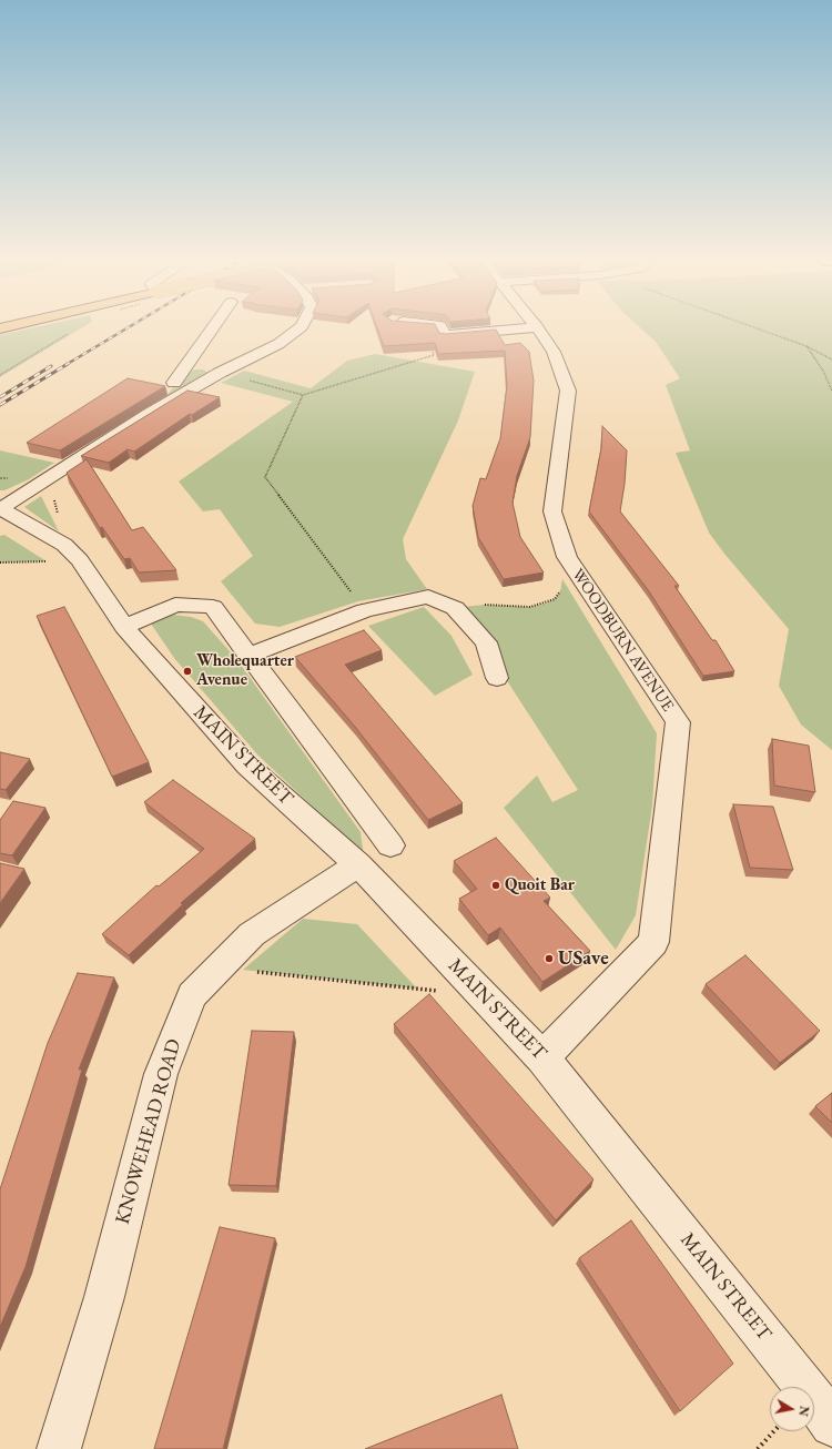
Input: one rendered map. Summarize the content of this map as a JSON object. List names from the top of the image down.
{
  "streets": {
    "street": ["WOODBURN AVENUE", "MAIN STREET", "KNOWEHEAD ROAD"]
  },
  "crossings": [
    ["WOODBURN AVENUE", "MAIN STREET"],
    ["MAIN STREET", "KNOWEHEAD ROAD"]
  ],
  "places": ["Wholequarter Avenue", "Quoit Bar", "USave"],
  "north": "right"
}
